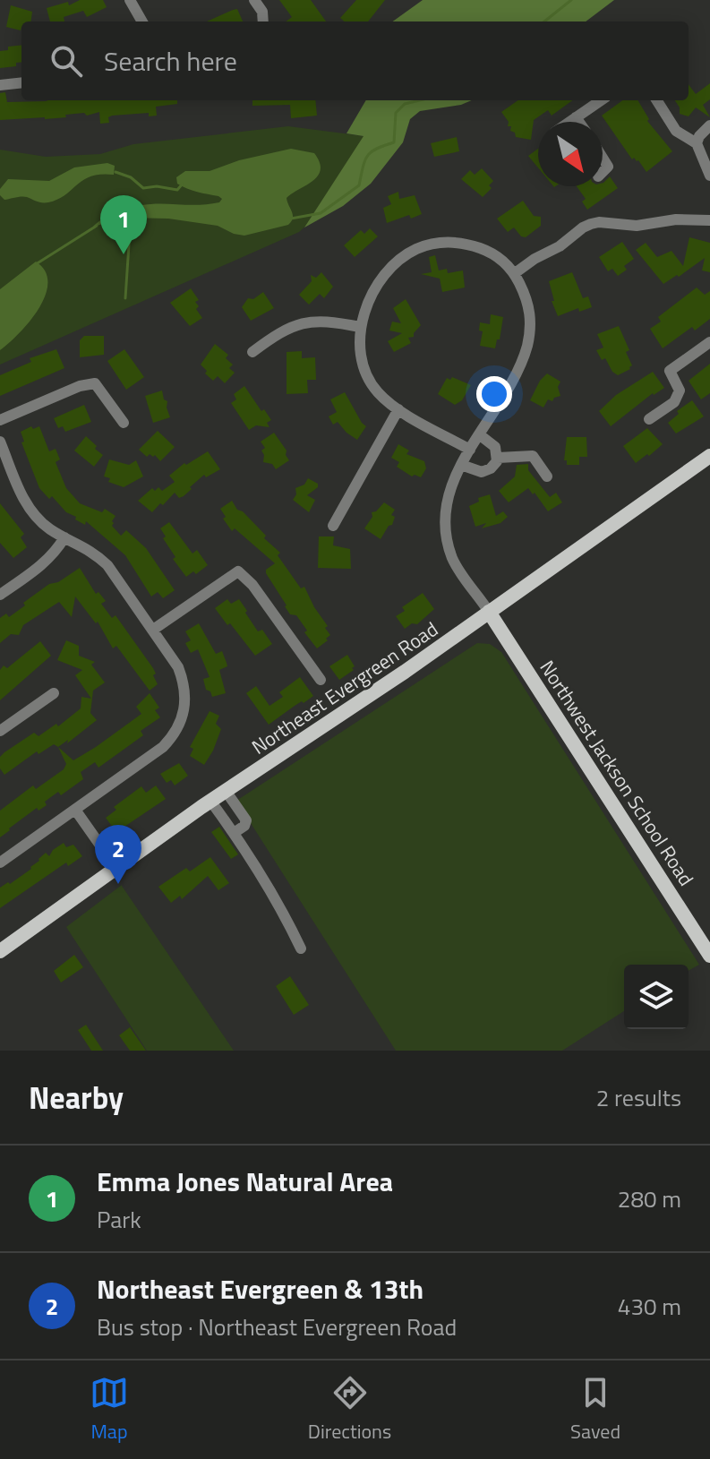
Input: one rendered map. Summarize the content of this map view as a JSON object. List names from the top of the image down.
{
  "streets": {
    "main road": ["Northeast Evergreen Road", "Northwest Jackson School Road"]
  },
  "crossings": [
    ["Northeast Evergreen Road", "Northwest Jackson School Road"]
  ],
  "north": "bottom right",
  "page": {
    "search": "Search here",
    "pins": ["1", "2"],
    "heading": ["Nearby", "2 results"],
    "list": [
      {
        "mark": "1",
        "name": "Emma Jones Natural Area",
        "note": "Park",
        "value": "280 m"
      },
      {
        "mark": "2",
        "name": "Northeast Evergreen & 13th",
        "note": "Bus stop · Northeast Evergreen Road",
        "value": "430 m"
      }
    ],
    "nav": ["Map", "Directions", "Saved"]
  }
}
